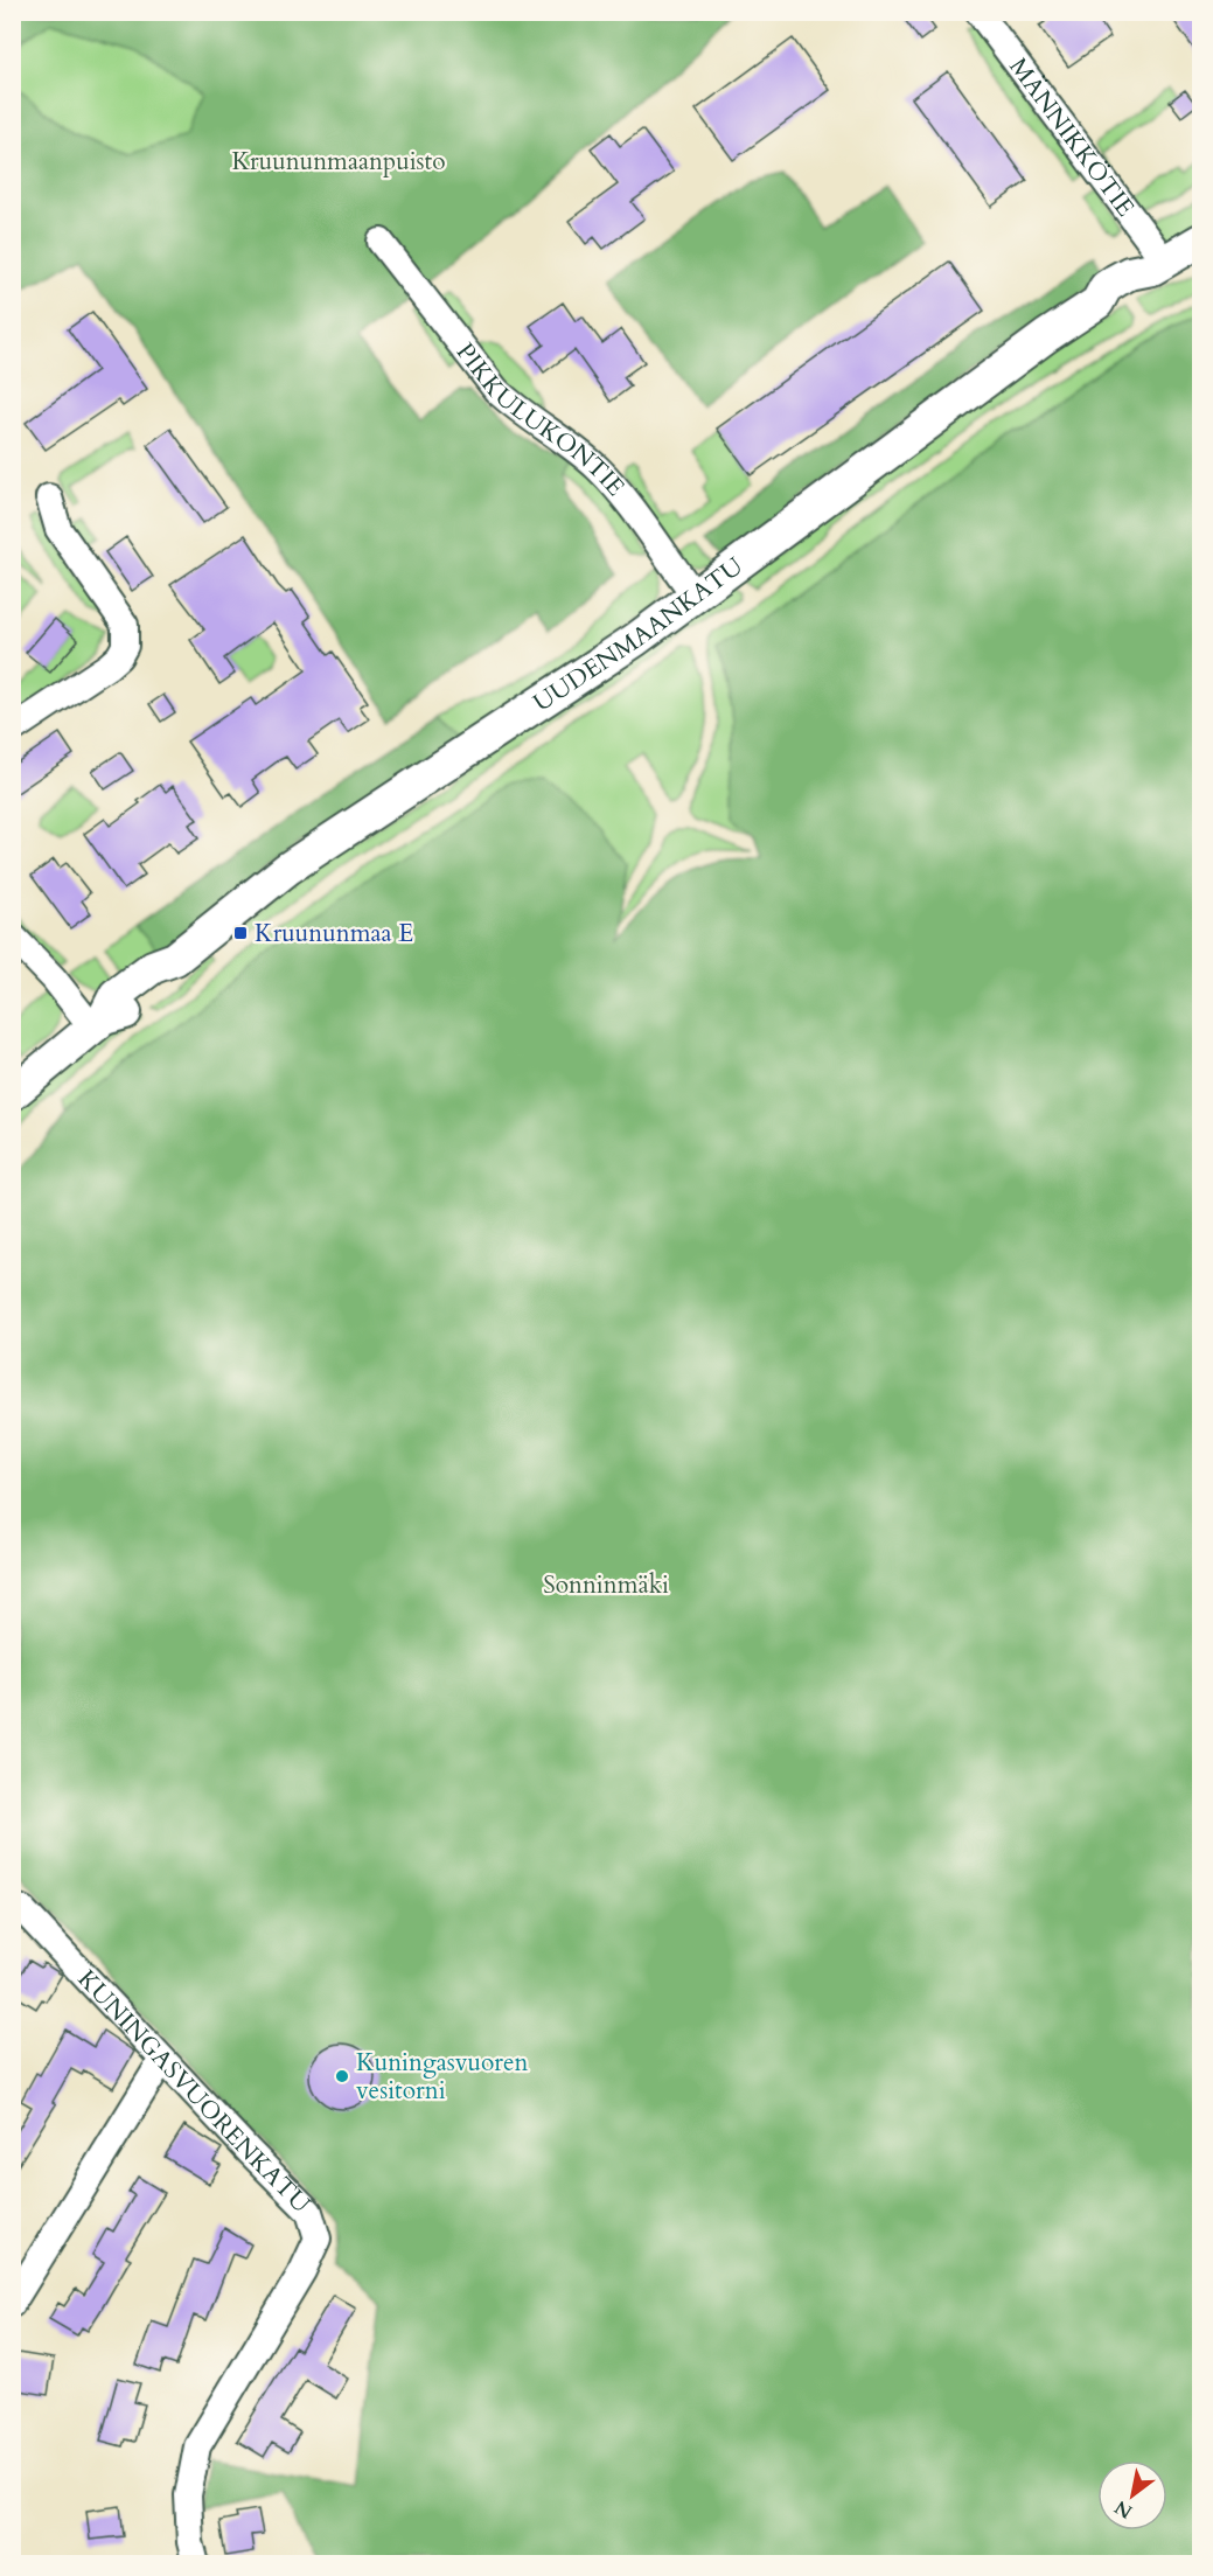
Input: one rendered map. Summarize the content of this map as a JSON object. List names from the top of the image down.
{
  "streets": {
    "main road": ["UUDENMAANKATU"],
    "street": ["MÄNNIKKÖTIE", "PIKKULUKONTIE", "KUNINGASVUORENKATU"]
  },
  "crossings": [
    ["MÄNNIKKÖTIE", "UUDENMAANKATU"],
    ["PIKKULUKONTIE", "UUDENMAANKATU"]
  ],
  "parks": ["Kruununmaanpuisto", "Sonninmäki"],
  "places": {
    "transit": ["Kruununmaa E"],
    "other": ["Kuningasvuoren vesitorni"]
  },
  "north": "bottom left"
}
